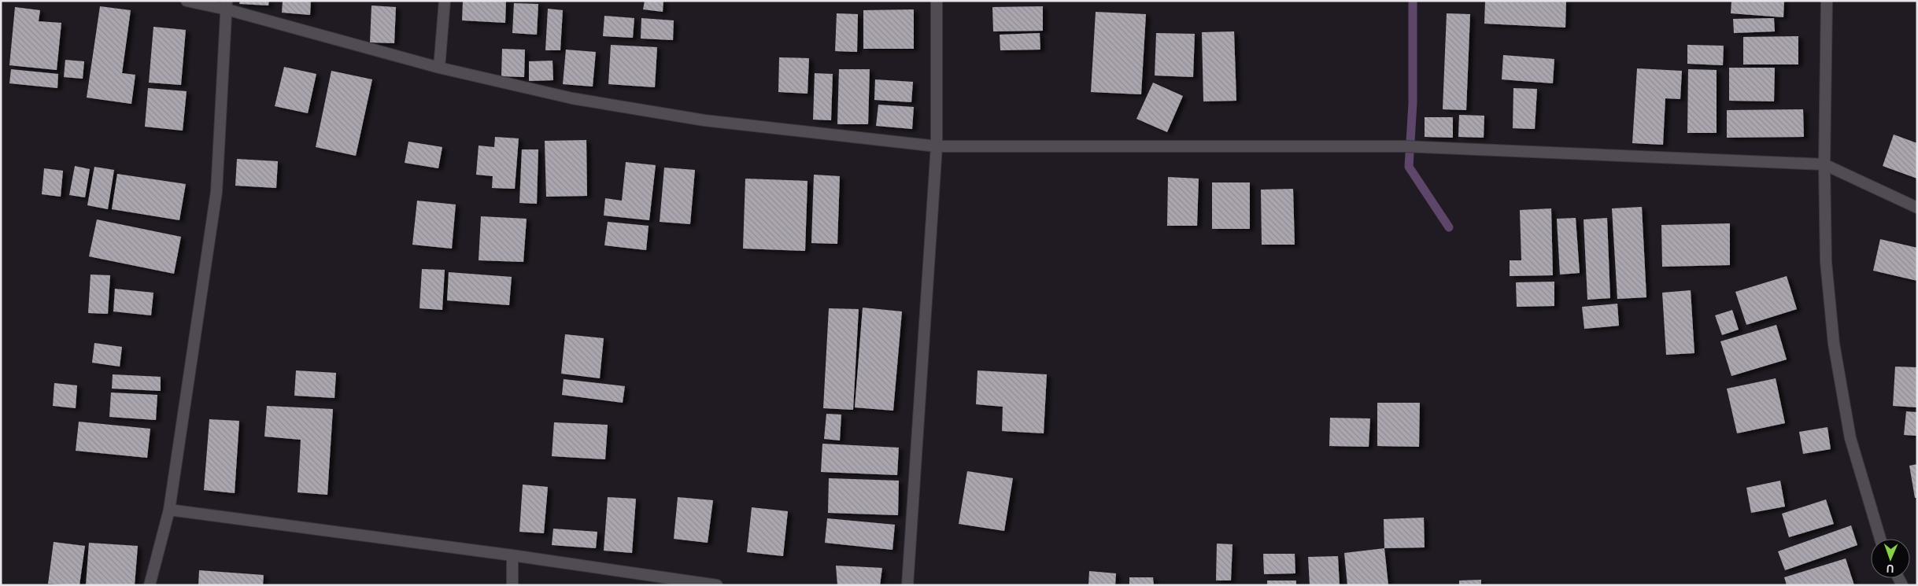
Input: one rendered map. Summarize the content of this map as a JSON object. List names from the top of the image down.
{
  "north": "bottom"
}
